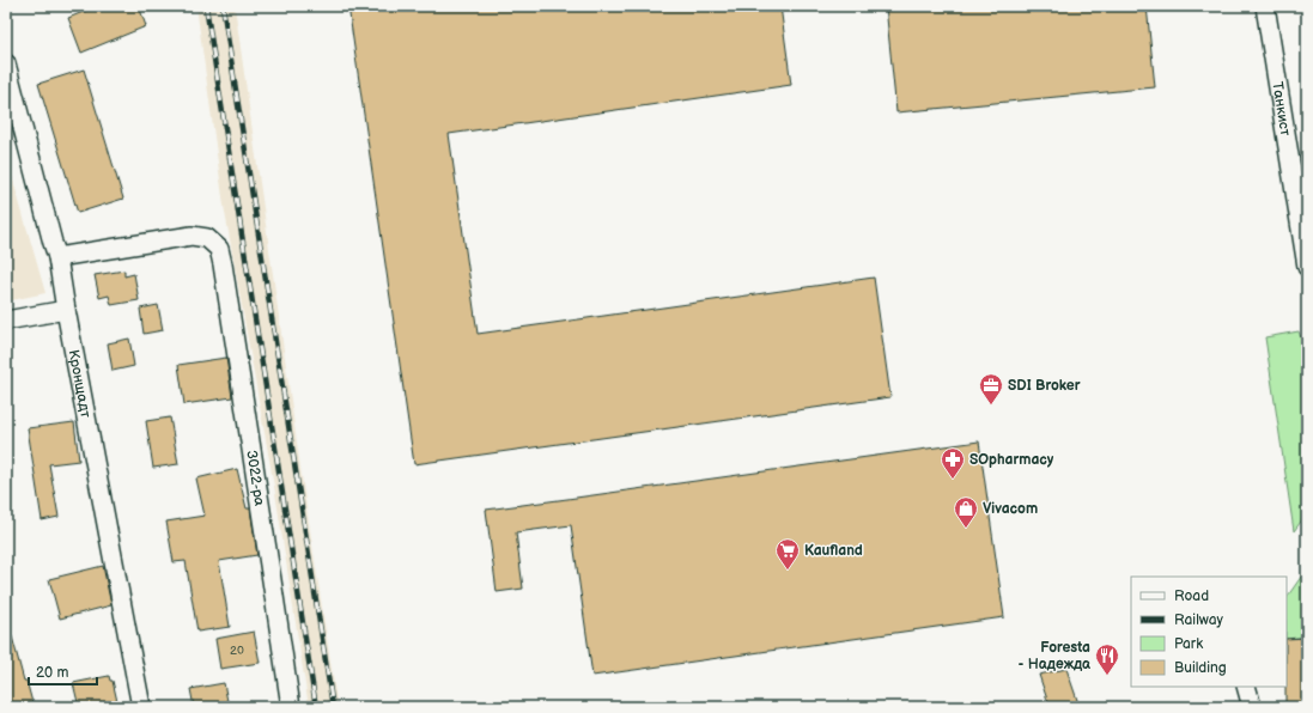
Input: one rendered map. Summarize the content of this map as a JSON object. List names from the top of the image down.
{
  "streets": {
    "street": ["Танкист", "Кронщадт", "3022-ра"]
  },
  "crossings": [
    ["Кронщадт", "3022-ра"]
  ],
  "places": {
    "office": ["SDI Broker"],
    "pharmacy": ["SOpharmacy"],
    "shop": ["Vivacom"],
    "supermarket": ["Kaufland"],
    "restaurant": ["Foresta - Надежда"]
  },
  "house_numbers": ["20"],
  "legend": [
    "Road",
    "Railway",
    "Park",
    "Building"
  ],
  "scale_bar": "20 m"
}
